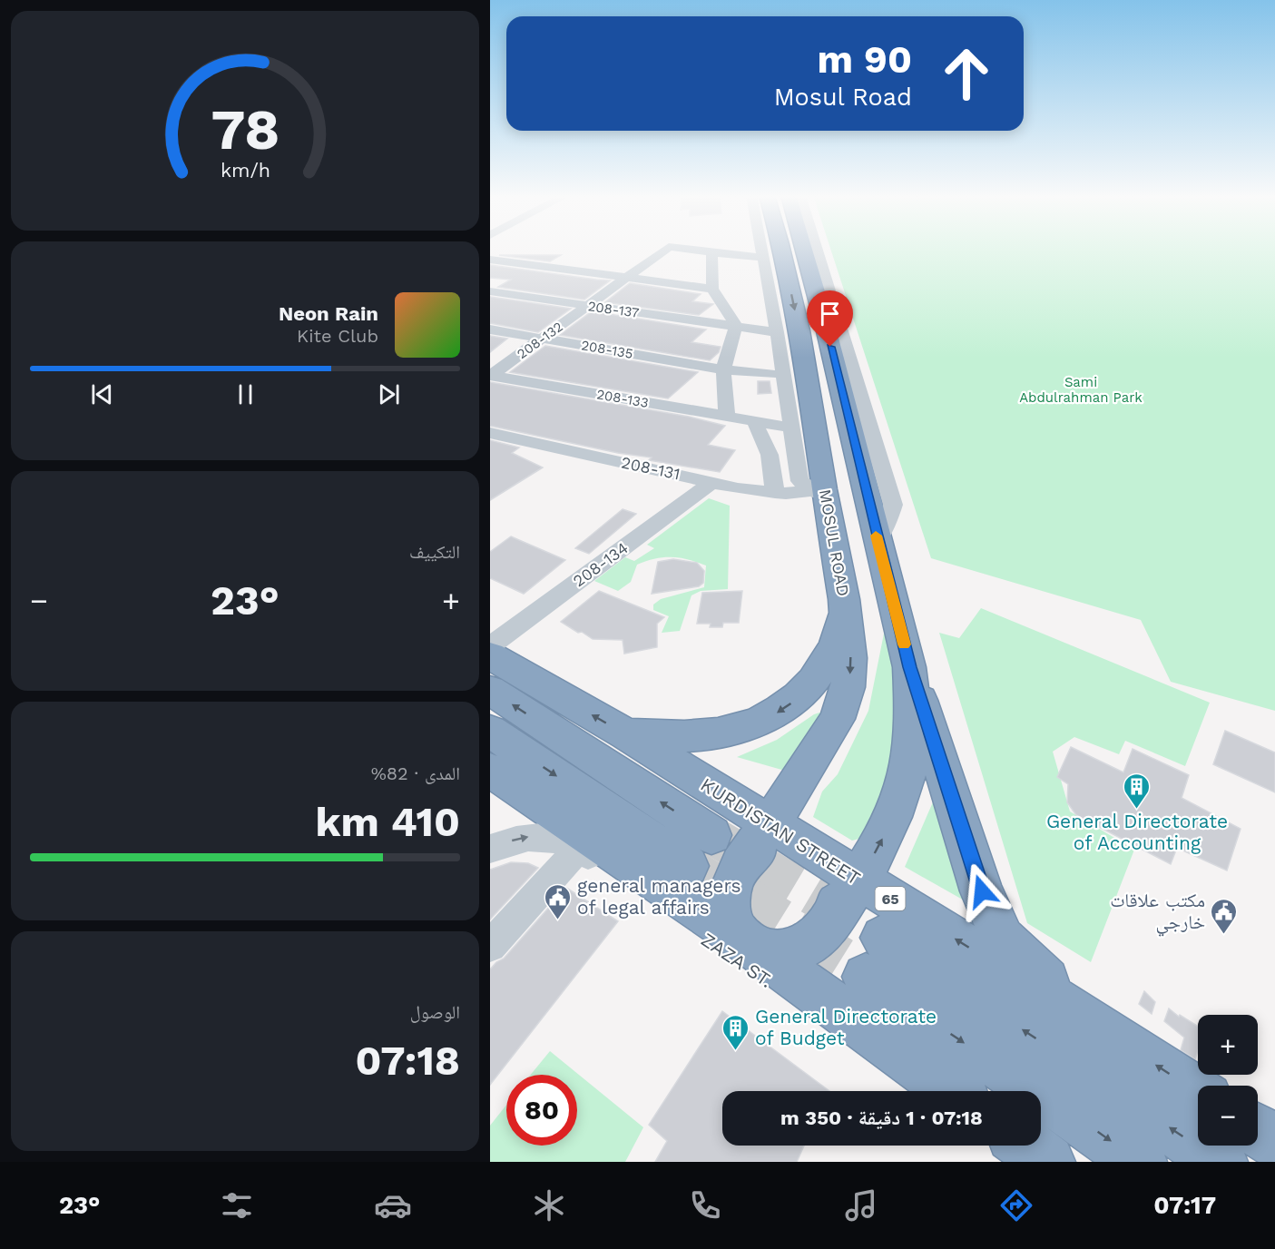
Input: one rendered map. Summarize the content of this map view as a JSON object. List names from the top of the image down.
{
  "streets": {
    "highway": ["MOSUL ROAD", "KURDISTAN STREET", "65"],
    "street": [
      "208-137",
      "208-132",
      "208-135",
      "208-133",
      "208-131",
      "208-134",
      "ZAZA ST."
    ]
  },
  "crossings": [
    ["208-137", "208-132"],
    ["208-132", "208-135"],
    ["208-132", "208-133"],
    ["208-131", "MOSUL ROAD"],
    ["208-131", "208-134"],
    ["MOSUL ROAD", "KURDISTAN STREET"]
  ],
  "parks": ["Sami Abdulrahman Park"],
  "places": {
    "building": ["General Directorate of Accounting", "General Directorate of Budget"],
    "public building": ["general managers of legal affairs", "مكتب علاقات خارجي"]
  },
  "page": {
    "turn": ["90 m", "Mosul Road"],
    "song": ["Neon Rain", "Kite Club"],
    "tile": [
      "التكييف",
      ["المدى · 82%", "410 km"],
      ["الوصول", "07:18"]
    ],
    "heat": ["−", "23°", "+"],
    "map_buttons": ["+", "−"],
    "limit": "80",
    "trip": "07:18 · 1 دقيقة · 350 m",
    "tabs": ["07:17", "23°"],
    "gauge": ["78", "km/h"]
  }
}
